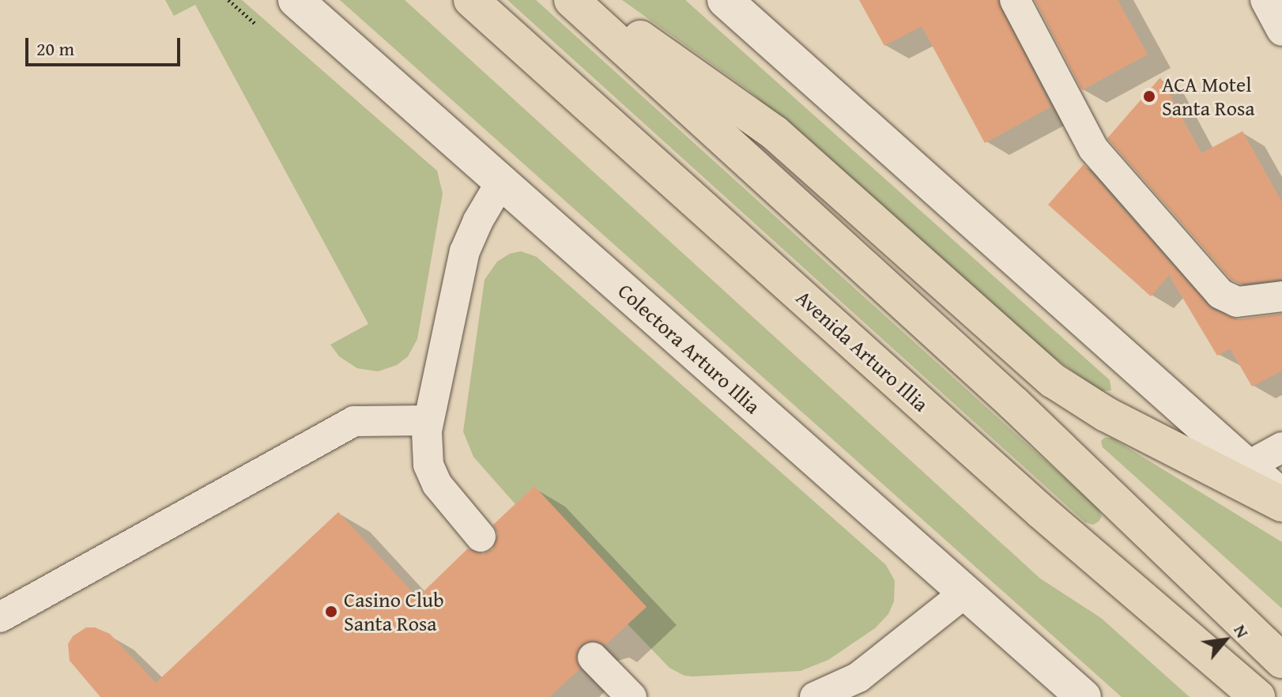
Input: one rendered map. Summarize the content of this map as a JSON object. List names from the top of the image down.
{
  "streets": {
    "highway": ["Avenida Arturo Illia"],
    "street": ["Colectora Arturo Illia"]
  },
  "places": ["ACA Motel Santa Rosa", "Casino Club Santa Rosa"],
  "scale_bar": "20 m",
  "north": "top right"
}
